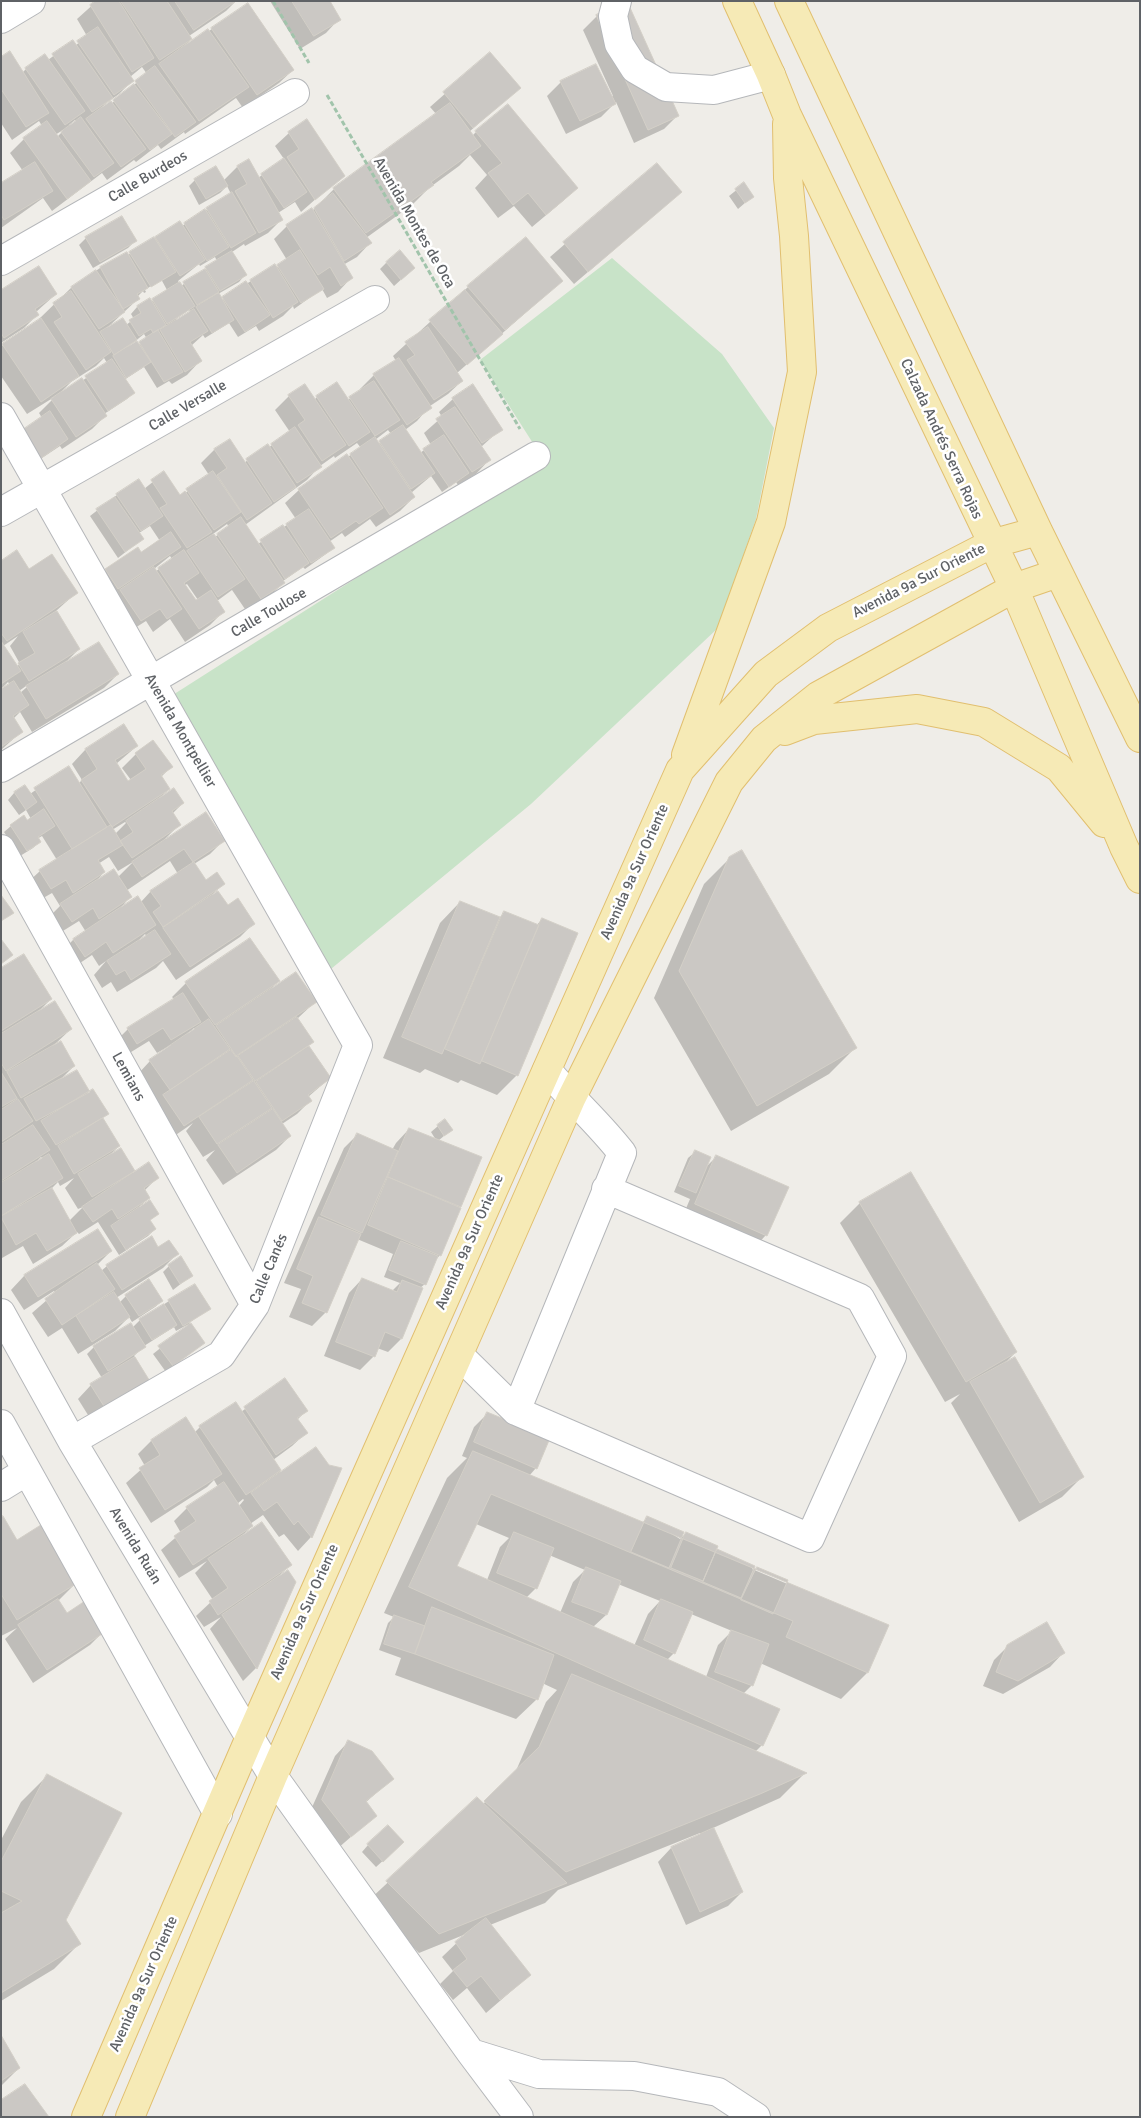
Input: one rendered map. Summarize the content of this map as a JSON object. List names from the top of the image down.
{
  "streets": {
    "main road": ["Calzada Andrés Serra Rojas", "Avenida 9a Sur Oriente"],
    "street": [
      "Calle Burdeos",
      "Calle Versalle",
      "Calle Toulose",
      "Avenida Montpellier",
      "Lemians",
      "Calle Canés",
      "Avenida Ruán"
    ],
    "path": ["Avenida Montes de Oca"]
  },
  "crossings": [
    ["Avenida Montes de Oca", "Calle Toulose"],
    ["Calle Versalle", "Avenida Montpellier"],
    ["Calzada Andrés Serra Rojas", "Avenida 9a Sur Oriente"],
    ["Avenida 9a Sur Oriente", "Avenida Ruán"],
    ["Calle Toulose", "Avenida Montpellier"],
    ["Avenida Montpellier", "Calle Canés"],
    ["Lemians", "Calle Canés"],
    ["Calle Canés", "Avenida Ruán"]
  ]
}
